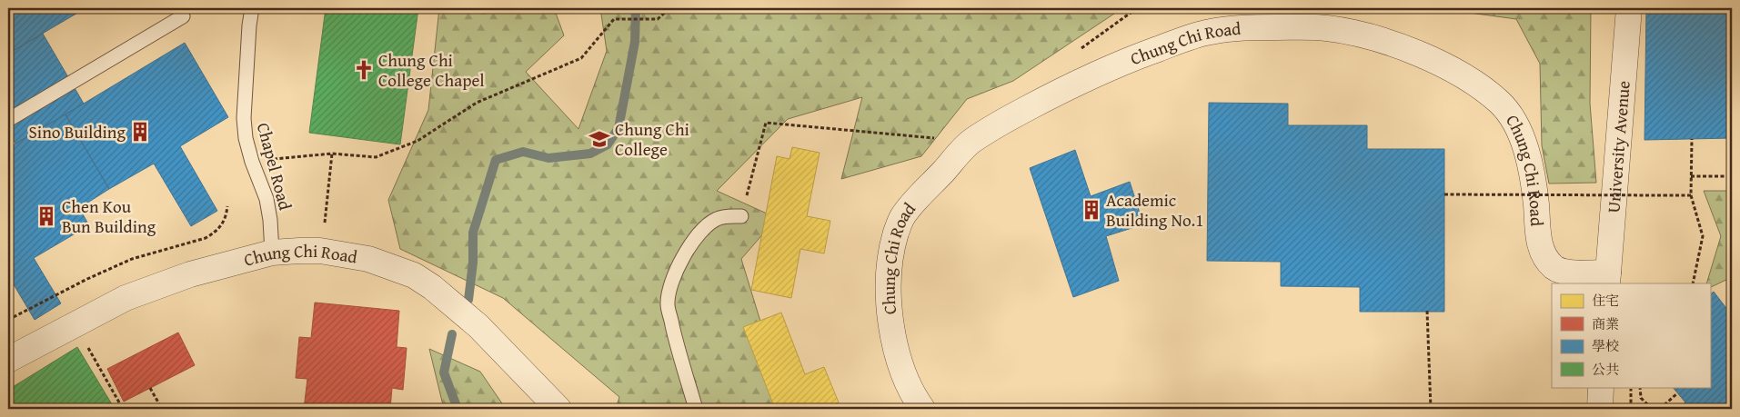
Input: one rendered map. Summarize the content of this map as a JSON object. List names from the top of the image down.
{
  "streets": {
    "street": ["Chung Chi Road", "University Avenue"],
    "lane": ["Chapel Road"]
  },
  "crossings": [
    ["Chung Chi Road", "University Avenue"],
    ["Chung Chi Road", "Chapel Road"]
  ],
  "places": {
    "church": ["Chung Chi College Chapel"],
    "building": ["Sino Building", "Academic Building No.1", "Chen Kou Bun Building"],
    "school or university": ["Chung Chi College"]
  },
  "legend": [
    "住宅",
    "商業",
    "學校",
    "公共"
  ]
}
